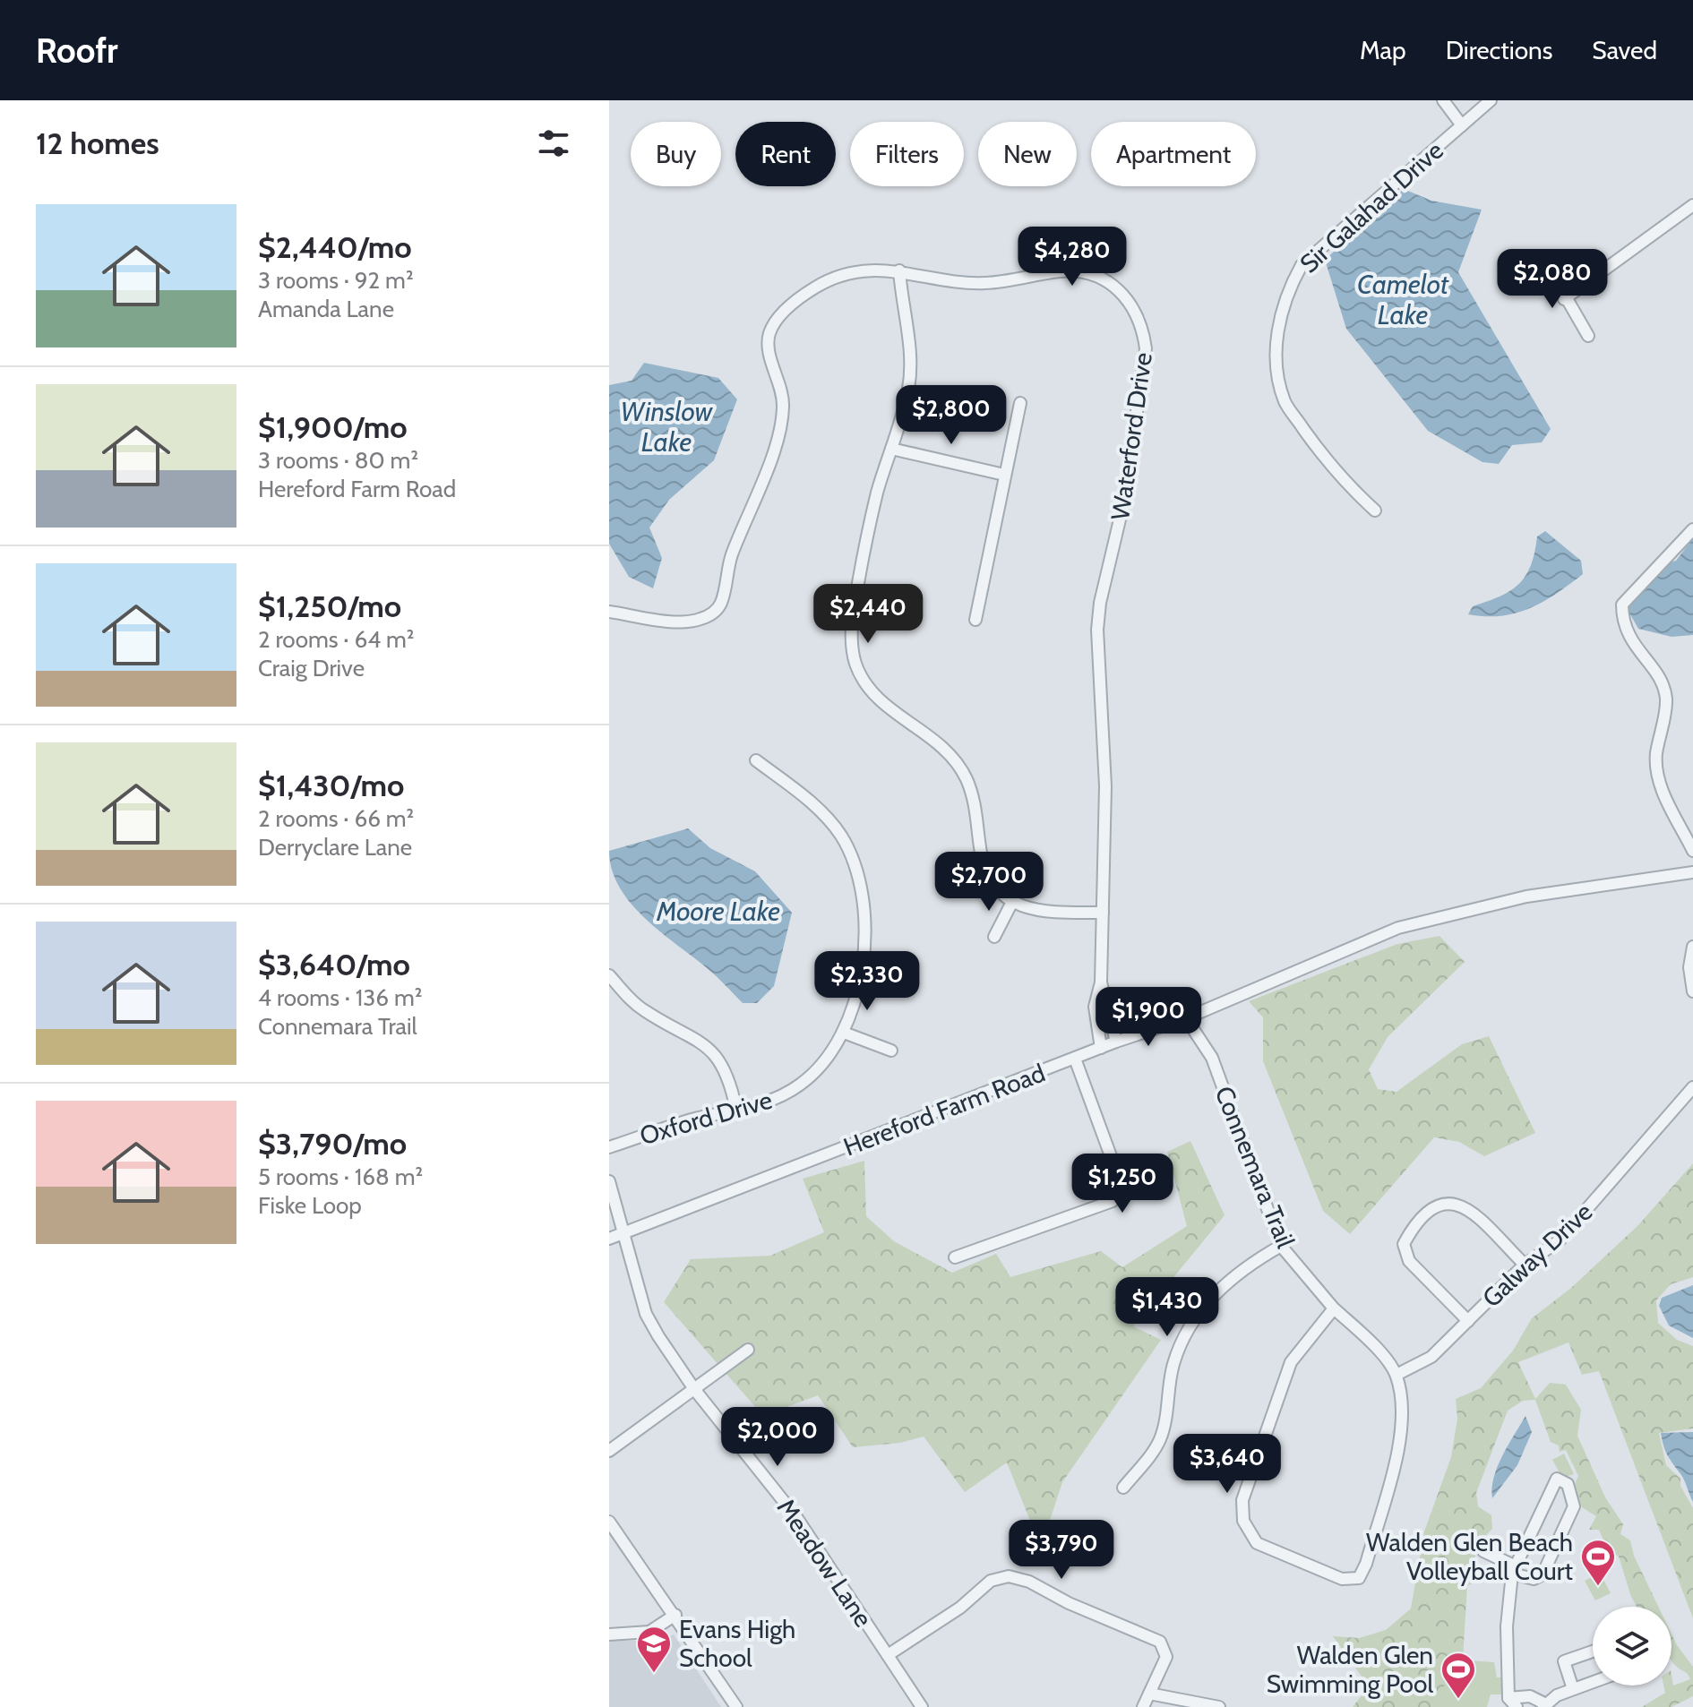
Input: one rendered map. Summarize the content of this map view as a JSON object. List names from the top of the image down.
{
  "streets": {
    "street": [
      "Sir Galahad Drive",
      "Waterford Drive",
      "Hereford Farm Road",
      "Oxford Drive",
      "Connemara Trail",
      "Galway Drive",
      "Meadow Lane"
    ]
  },
  "crossings": [
    ["Waterford Drive", "Hereford Farm Road"],
    ["Hereford Farm Road", "Connemara Trail"],
    ["Hereford Farm Road", "Meadow Lane"],
    ["Connemara Trail", "Galway Drive"]
  ],
  "water": ["Camelot Lake", "Winslow Lake", "Moore Lake"],
  "places": {
    "sports": ["Walden Glen Beach Volleyball Court", "Walden Glen Swimming Pool"],
    "school or university": ["Evans High School"]
  },
  "page": {
    "header": "Roofr",
    "nav": ["Map", "Directions", "Saved"],
    "heading": "12 homes",
    "chip": [
      "Buy",
      "Rent",
      "Filters",
      "New",
      "Apartment"
    ],
    "list": [
      {
        "name": "$2,440/mo",
        "note": "3 rooms · 92 m² · Amanda Lane"
      },
      {
        "name": "$1,900/mo",
        "note": "3 rooms · 80 m² · Hereford Farm Road"
      },
      {
        "name": "$1,250/mo",
        "note": "2 rooms · 64 m² · Craig Drive"
      },
      {
        "name": "$1,430/mo",
        "note": "2 rooms · 66 m² · Derryclare Lane"
      },
      {
        "name": "$3,640/mo",
        "note": "4 rooms · 136 m² · Connemara Trail"
      },
      {
        "name": "$3,790/mo",
        "note": "5 rooms · 168 m² · Fiske Loop"
      }
    ],
    "price": [
      "$4,280",
      "$2,080",
      "$2,800",
      "$2,440",
      "$2,700",
      "$2,330",
      "$1,900",
      "$1,250",
      "$1,430",
      "$2,000",
      "$3,640",
      "$3,790"
    ]
  }
}
